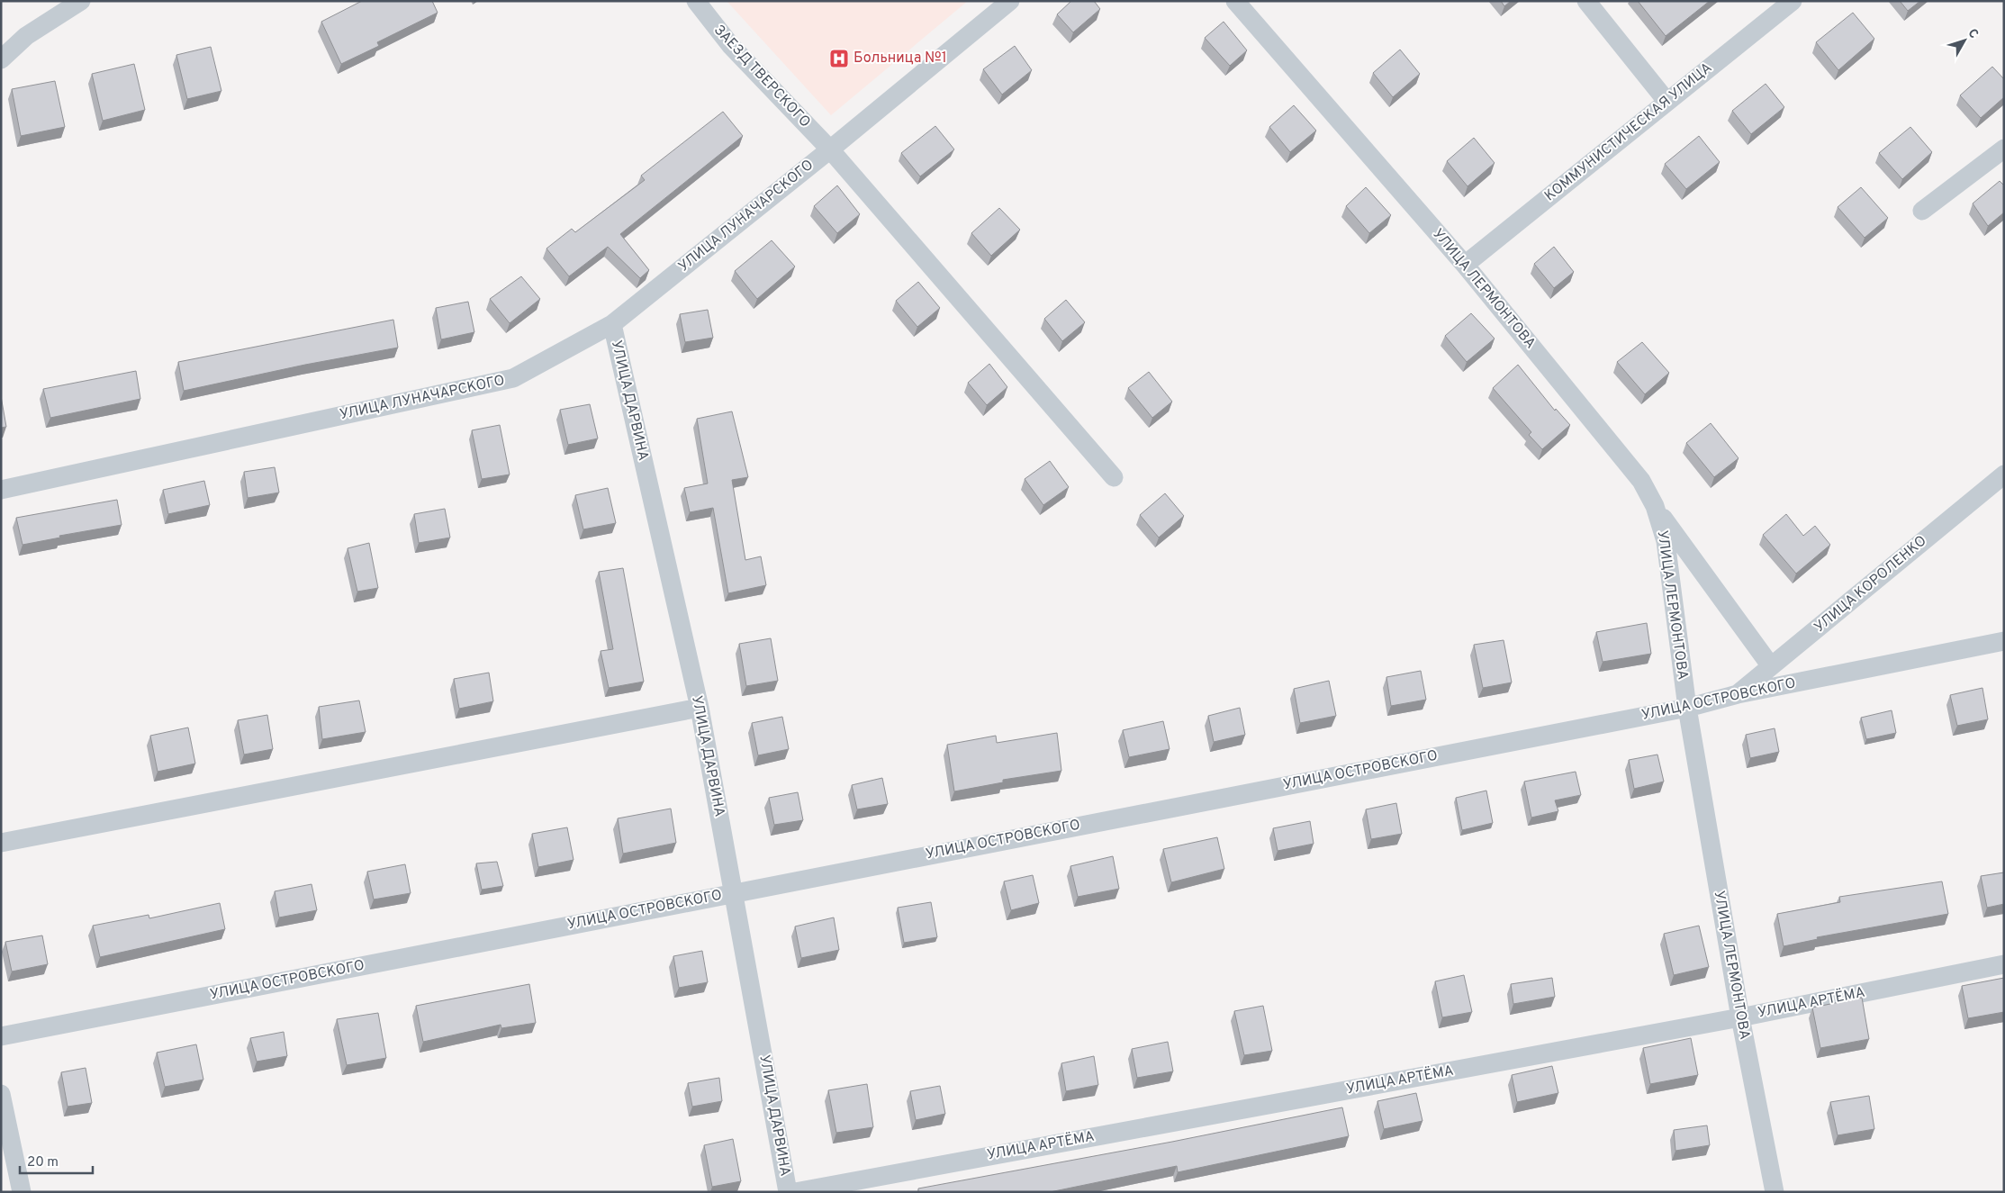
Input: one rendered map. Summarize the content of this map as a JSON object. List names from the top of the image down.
{
  "streets": {
    "street": [
      "ЗАЕЗД ТВЕРСКОГО",
      "КОММУНИСТИЧЕСКАЯ УЛИЦА",
      "УЛИЦА ЛУНАЧАРСКОГО",
      "УЛИЦА ЛЕРМОНТОВА",
      "УЛИЦА ДАРВИНА",
      "УЛИЦА КОРОЛЕНКО",
      "УЛИЦА ОСТРОВСКОГО",
      "УЛИЦА АРТЁМА"
    ]
  },
  "crossings": [
    ["ЗАЕЗД ТВЕРСКОГО", "УЛИЦА ЛУНАЧАРСКОГО"],
    ["КОММУНИСТИЧЕСКАЯ УЛИЦА", "УЛИЦА ЛЕРМОНТОВА"],
    ["УЛИЦА ЛУНАЧАРСКОГО", "УЛИЦА ДАРВИНА"],
    ["УЛИЦА ЛЕРМОНТОВА", "УЛИЦА ОСТРОВСКОГО"],
    ["УЛИЦА ЛЕРМОНТОВА", "УЛИЦА АРТЁМА"],
    ["УЛИЦА ДАРВИНА", "УЛИЦА ОСТРОВСКОГО"],
    ["УЛИЦА КОРОЛЕНКО", "УЛИЦА ОСТРОВСКОГО"]
  ],
  "places": {
    "hospital": ["Больница №1"]
  },
  "scale_bar": "20 m",
  "north": "top right"
}
